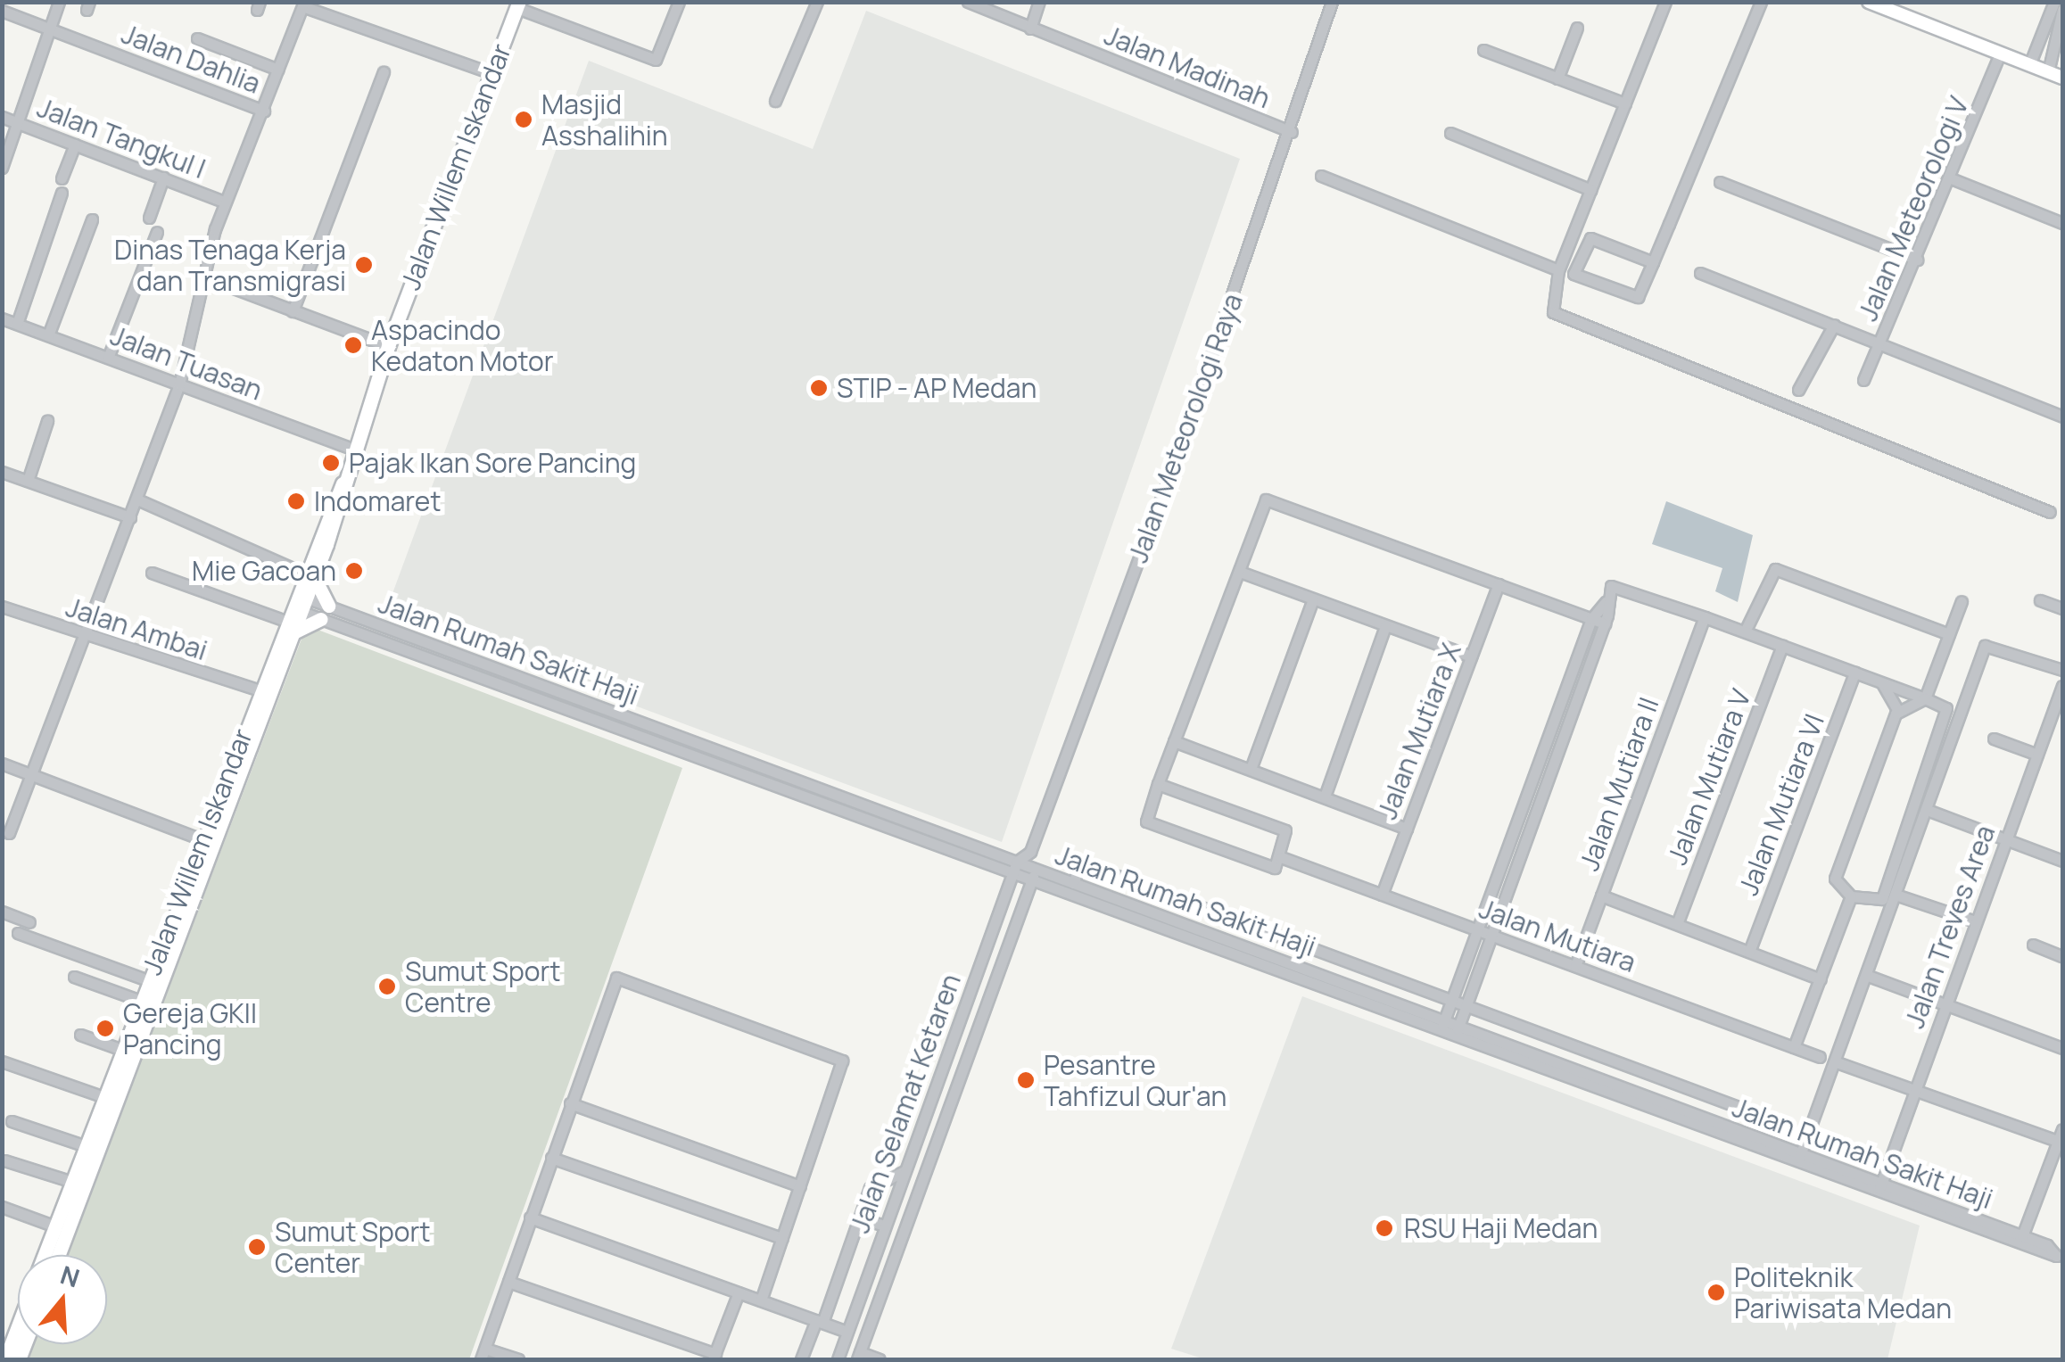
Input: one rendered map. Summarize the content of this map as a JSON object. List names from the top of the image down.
{
  "streets": {
    "highway": ["Jalan Willem Iskandar"],
    "street": [
      "Jalan Dahlia",
      "Jalan Madinah",
      "Jalan Tangkul I",
      "Jalan Meteorologi V",
      "Jalan Tuasan",
      "Jalan Meteorologi Raya",
      "Jalan Ambai",
      "Jalan Rumah Sakit Haji",
      "Jalan Mutiara X",
      "Jalan Mutiara V",
      "Jalan Mutiara II",
      "Jalan Mutiara VI",
      "Jalan Treves Area",
      "Jalan Mutiara",
      "Jalan Selamat Ketaren"
    ]
  },
  "crossings": [
    ["Jalan Madinah", "Jalan Meteorologi Raya"],
    ["Jalan Willem Iskandar", "Jalan Tuasan"],
    ["Jalan Willem Iskandar", "Jalan Ambai"],
    ["Jalan Willem Iskandar", "Jalan Rumah Sakit Haji"],
    ["Jalan Rumah Sakit Haji", "Jalan Treves Area"],
    ["Jalan Rumah Sakit Haji", "Jalan Selamat Ketaren"],
    ["Jalan Mutiara X", "Jalan Mutiara"],
    ["Jalan Mutiara II", "Jalan Mutiara"]
  ],
  "places": [
    "Masjid Asshalihin",
    "Dinas Tenaga Kerja dan Transmigrasi",
    "Aspacindo Kedaton Motor",
    "STIP - AP Medan",
    "Pajak Ikan Sore Pancing",
    "Indomaret",
    "Mie Gacoan",
    "Sumut Sport Centre",
    "Gereja GKII Pancing",
    "Pesantre Tahfizul Qur'an",
    "RSU Haji Medan",
    "Sumut Sport Center",
    "Politeknik Pariwisata Medan"
  ],
  "north": "top"
}
